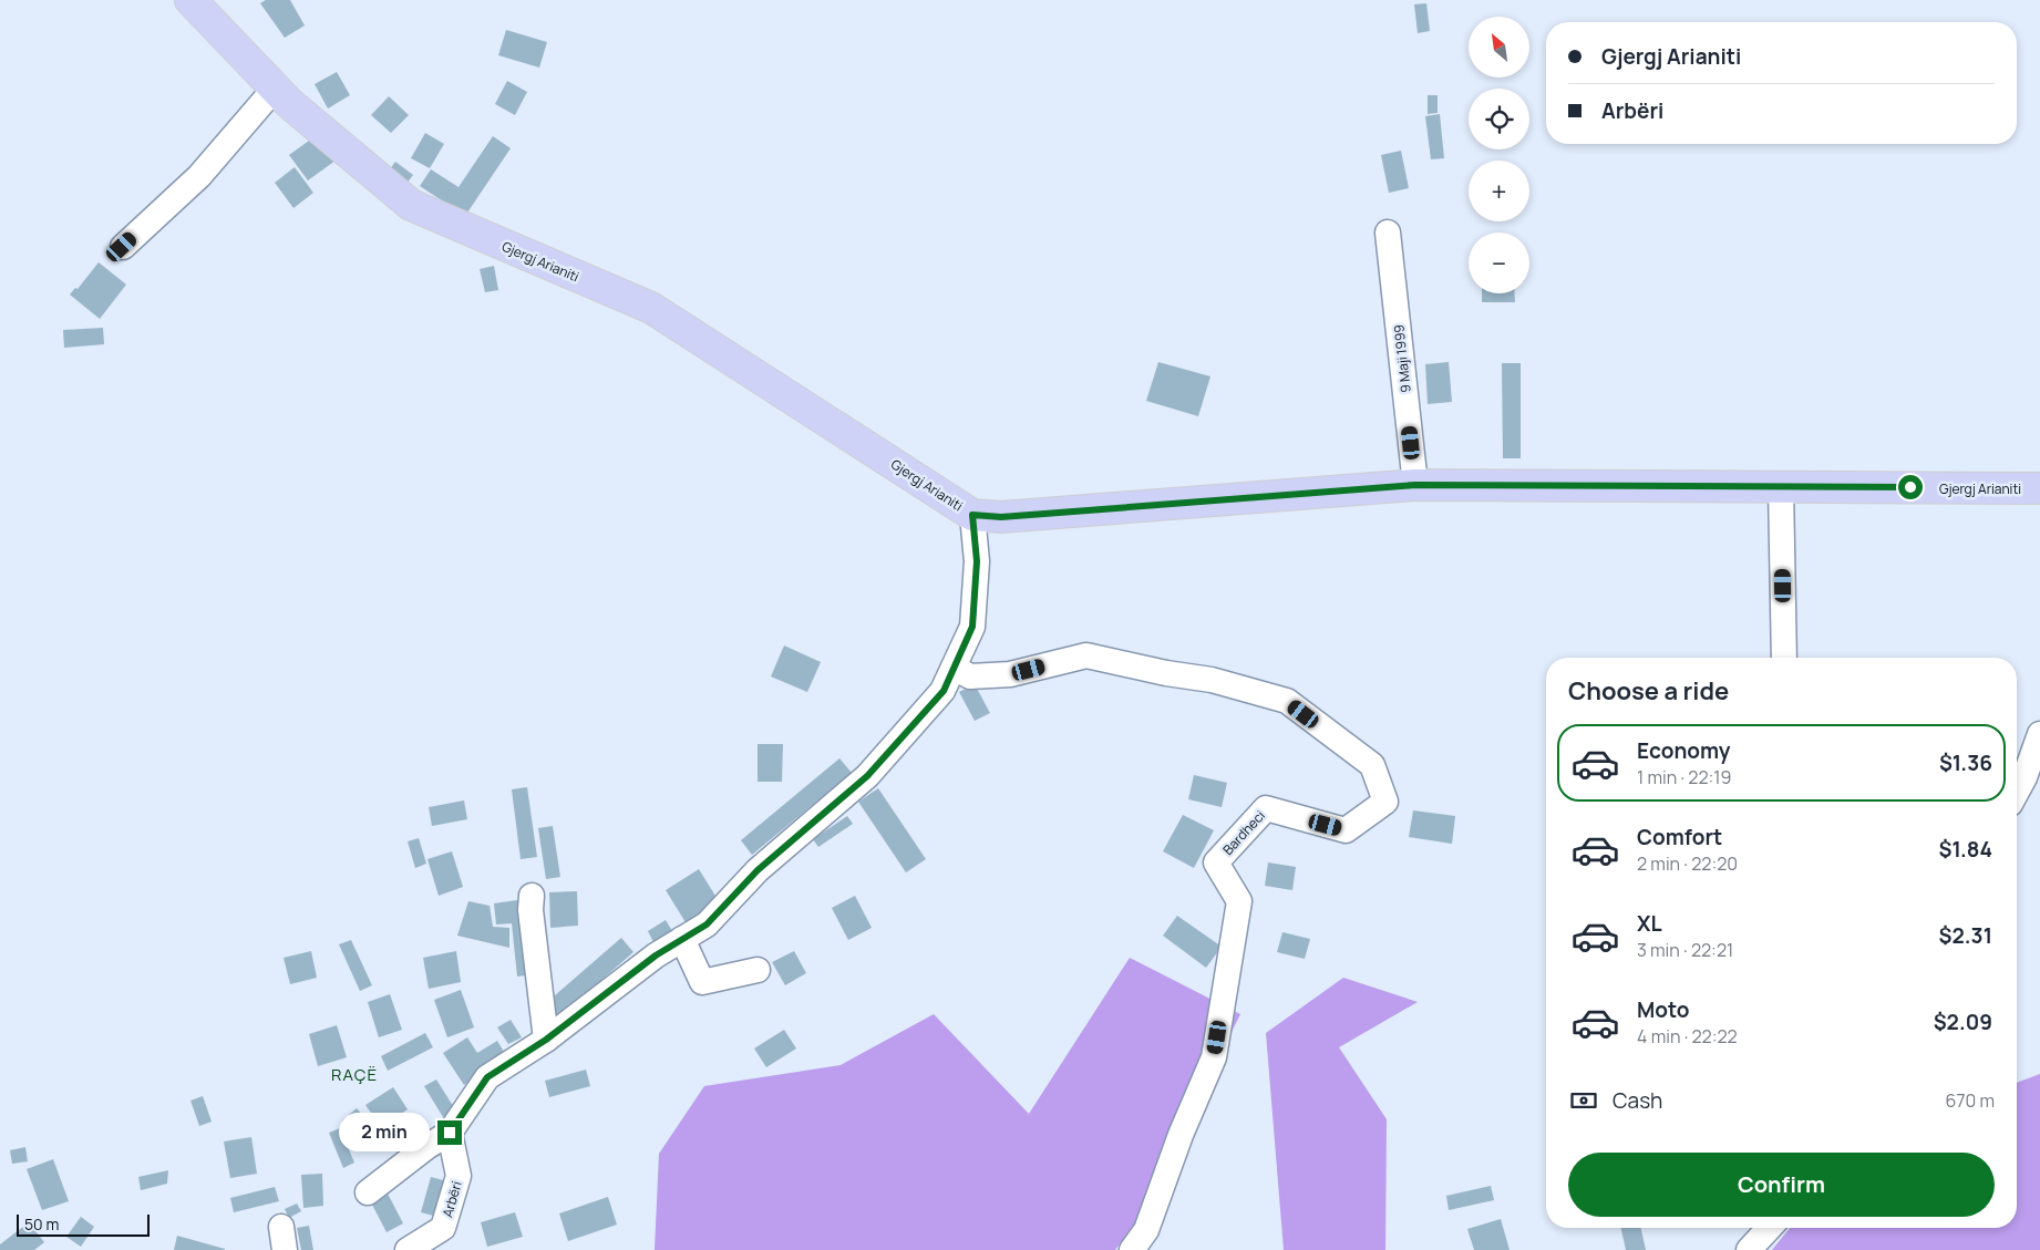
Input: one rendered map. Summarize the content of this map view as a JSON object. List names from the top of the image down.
{
  "streets": {
    "main road": ["Gjergj Arianiti"],
    "street": ["9 Maji 1999", "Bardheci", "Arbëri"]
  },
  "crossings": [
    ["Gjergj Arianiti", "9 Maji 1999"]
  ],
  "districts": ["RAÇË"],
  "scale_bar": "50 m",
  "north": "top left",
  "page": {
    "map_buttons": ["+", "−"],
    "banner": ["Gjergj Arianiti", "Arbëri"],
    "heading": "Choose a ride",
    "list": [
      {
        "name": "Economy",
        "note": "1 min · 22:19",
        "value": "$1.36"
      },
      {
        "name": "Comfort",
        "note": "2 min · 22:20",
        "value": "$1.84"
      },
      {
        "name": "XL",
        "note": "3 min · 22:21",
        "value": "$2.31"
      },
      {
        "name": "Moto",
        "note": "4 min · 22:22",
        "value": "$2.09"
      }
    ],
    "pay": ["Cash", "670 m"],
    "bubble": "2 min",
    "buttons": "Confirm",
    "scale": "50 m"
  }
}
